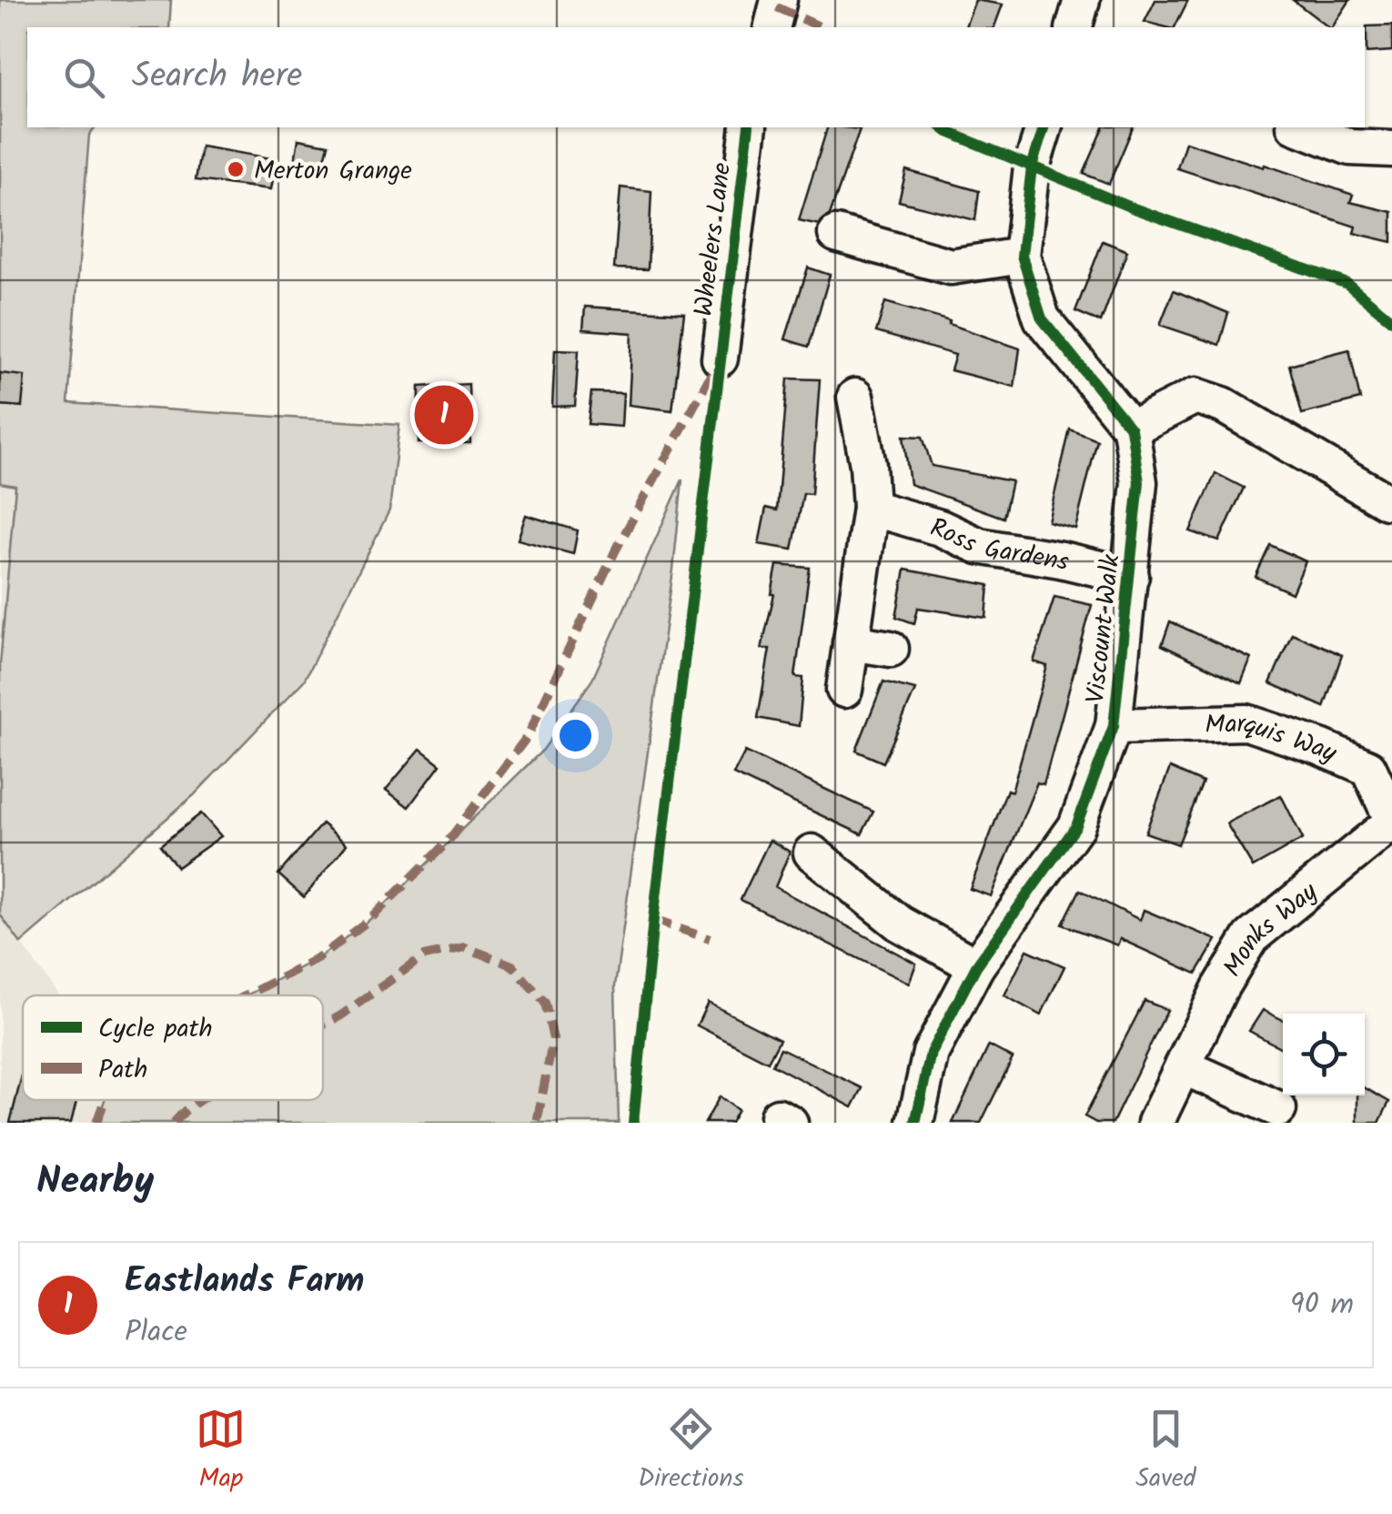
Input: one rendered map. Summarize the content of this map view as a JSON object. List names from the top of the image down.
{
  "streets": {
    "street": [
      "Wheelers Lane",
      "Ross Gardens",
      "Viscount Walk",
      "Marquis Way",
      "Monks Way"
    ]
  },
  "crossings": [
    ["Ross Gardens", "Viscount Walk"],
    ["Viscount Walk", "Marquis Way"],
    ["Marquis Way", "Monks Way"]
  ],
  "places": ["Merton Grange"],
  "legend": ["Cycle path", "Path"],
  "page": {
    "search": "Search here",
    "pins": "1",
    "heading": "Nearby",
    "list": [
      {
        "mark": "1",
        "name": "Eastlands Farm",
        "note": "Place",
        "value": "90 m"
      }
    ],
    "nav": ["Map", "Directions", "Saved"]
  }
}
